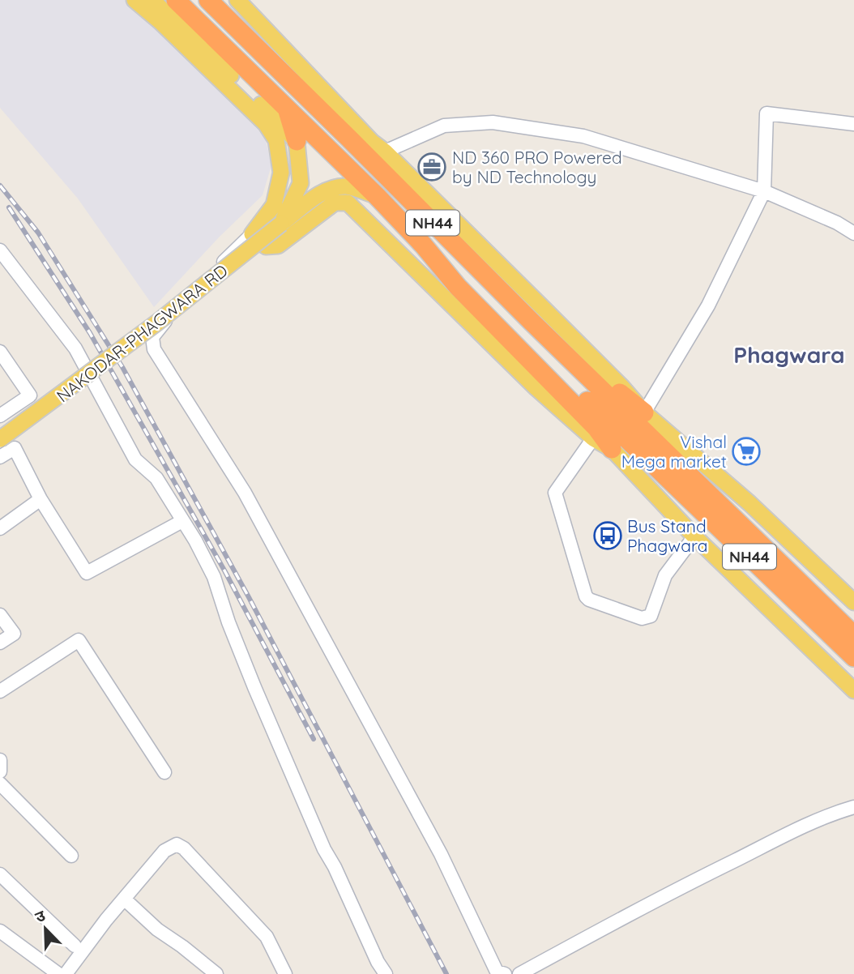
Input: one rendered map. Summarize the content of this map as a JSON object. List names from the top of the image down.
{
  "streets": {
    "highway": ["NH44"],
    "main road": ["NAKODAR-PHAGWARA RD"]
  },
  "crossings": [
    ["NH44", "NAKODAR-PHAGWARA RD"]
  ],
  "districts": ["Phagwara"],
  "places": {
    "office": ["ND 360 PRO Powered by ND Technology"],
    "supermarket": ["Vishal Mega market"],
    "bus stop": ["Bus Stand Phagwara"]
  },
  "north": "top left"
}
